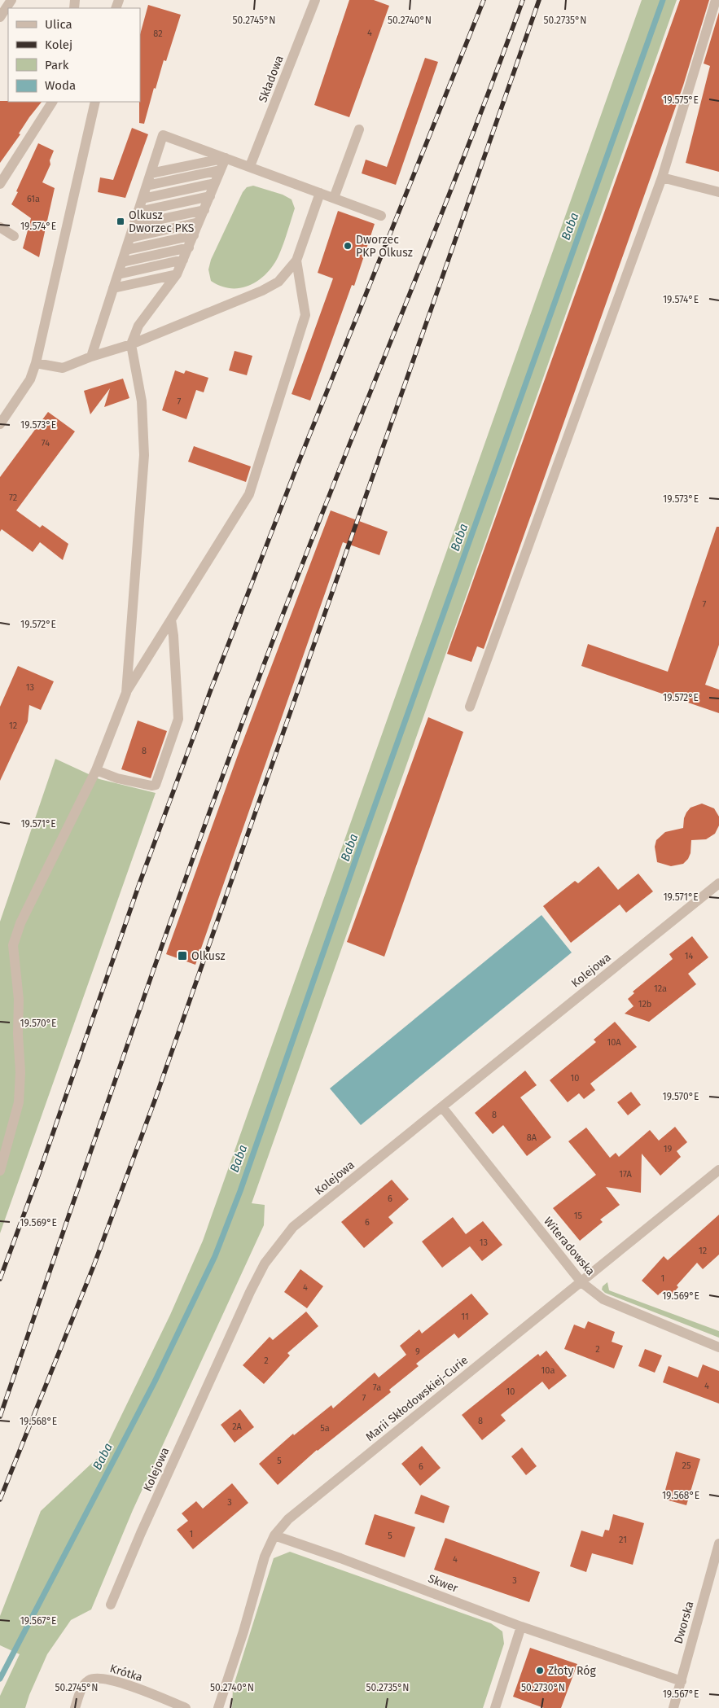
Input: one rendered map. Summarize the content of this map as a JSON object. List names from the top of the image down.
{
  "streets": {
    "street": [
      "Składowa",
      "Kolejowa",
      "Witeradowska",
      "Marii Skłodowskiej-Curie",
      "Skwer",
      "Dworska",
      "Krótka"
    ]
  },
  "crossings": [
    ["Kolejowa", "Witeradowska"],
    ["Witeradowska", "Marii Skłodowskiej-Curie"],
    ["Marii Skłodowskiej-Curie", "Skwer"],
    ["Skwer", "Dworska"]
  ],
  "water": ["Baba"],
  "places": {
    "transit": ["Olkusz Dworzec PKS", "Olkusz"],
    "other": ["Dworzec PKP Olkusz", "Złoty Róg"]
  },
  "house_numbers": [
    "4",
    "82",
    "61a",
    "7",
    "74",
    "72",
    "7",
    "13",
    "12",
    "8",
    "14",
    "12a",
    "12b",
    "10A",
    "10",
    "8",
    "8A",
    "19",
    "17A",
    "6",
    "15",
    "6",
    "13",
    "12",
    "1",
    "4",
    "11",
    "2",
    "9",
    "2",
    "10a",
    "4",
    "7a",
    "10",
    "7",
    "8",
    "2A",
    "5a",
    "5",
    "25",
    "6",
    "3",
    "1",
    "5",
    "21",
    "4",
    "3"
  ],
  "legend": [
    "Ulica",
    "Kolej",
    "Park",
    "Woda"
  ],
  "coordinates": [
    "50.2745°N",
    "50.2740°N",
    "50.2735°N",
    "19.575°E",
    "19.574°E",
    "19.573°E",
    "19.572°E",
    "19.571°E",
    "19.570°E",
    "19.569°E",
    "19.568°E",
    "19.567°E",
    "50.2730°N"
  ]
}
